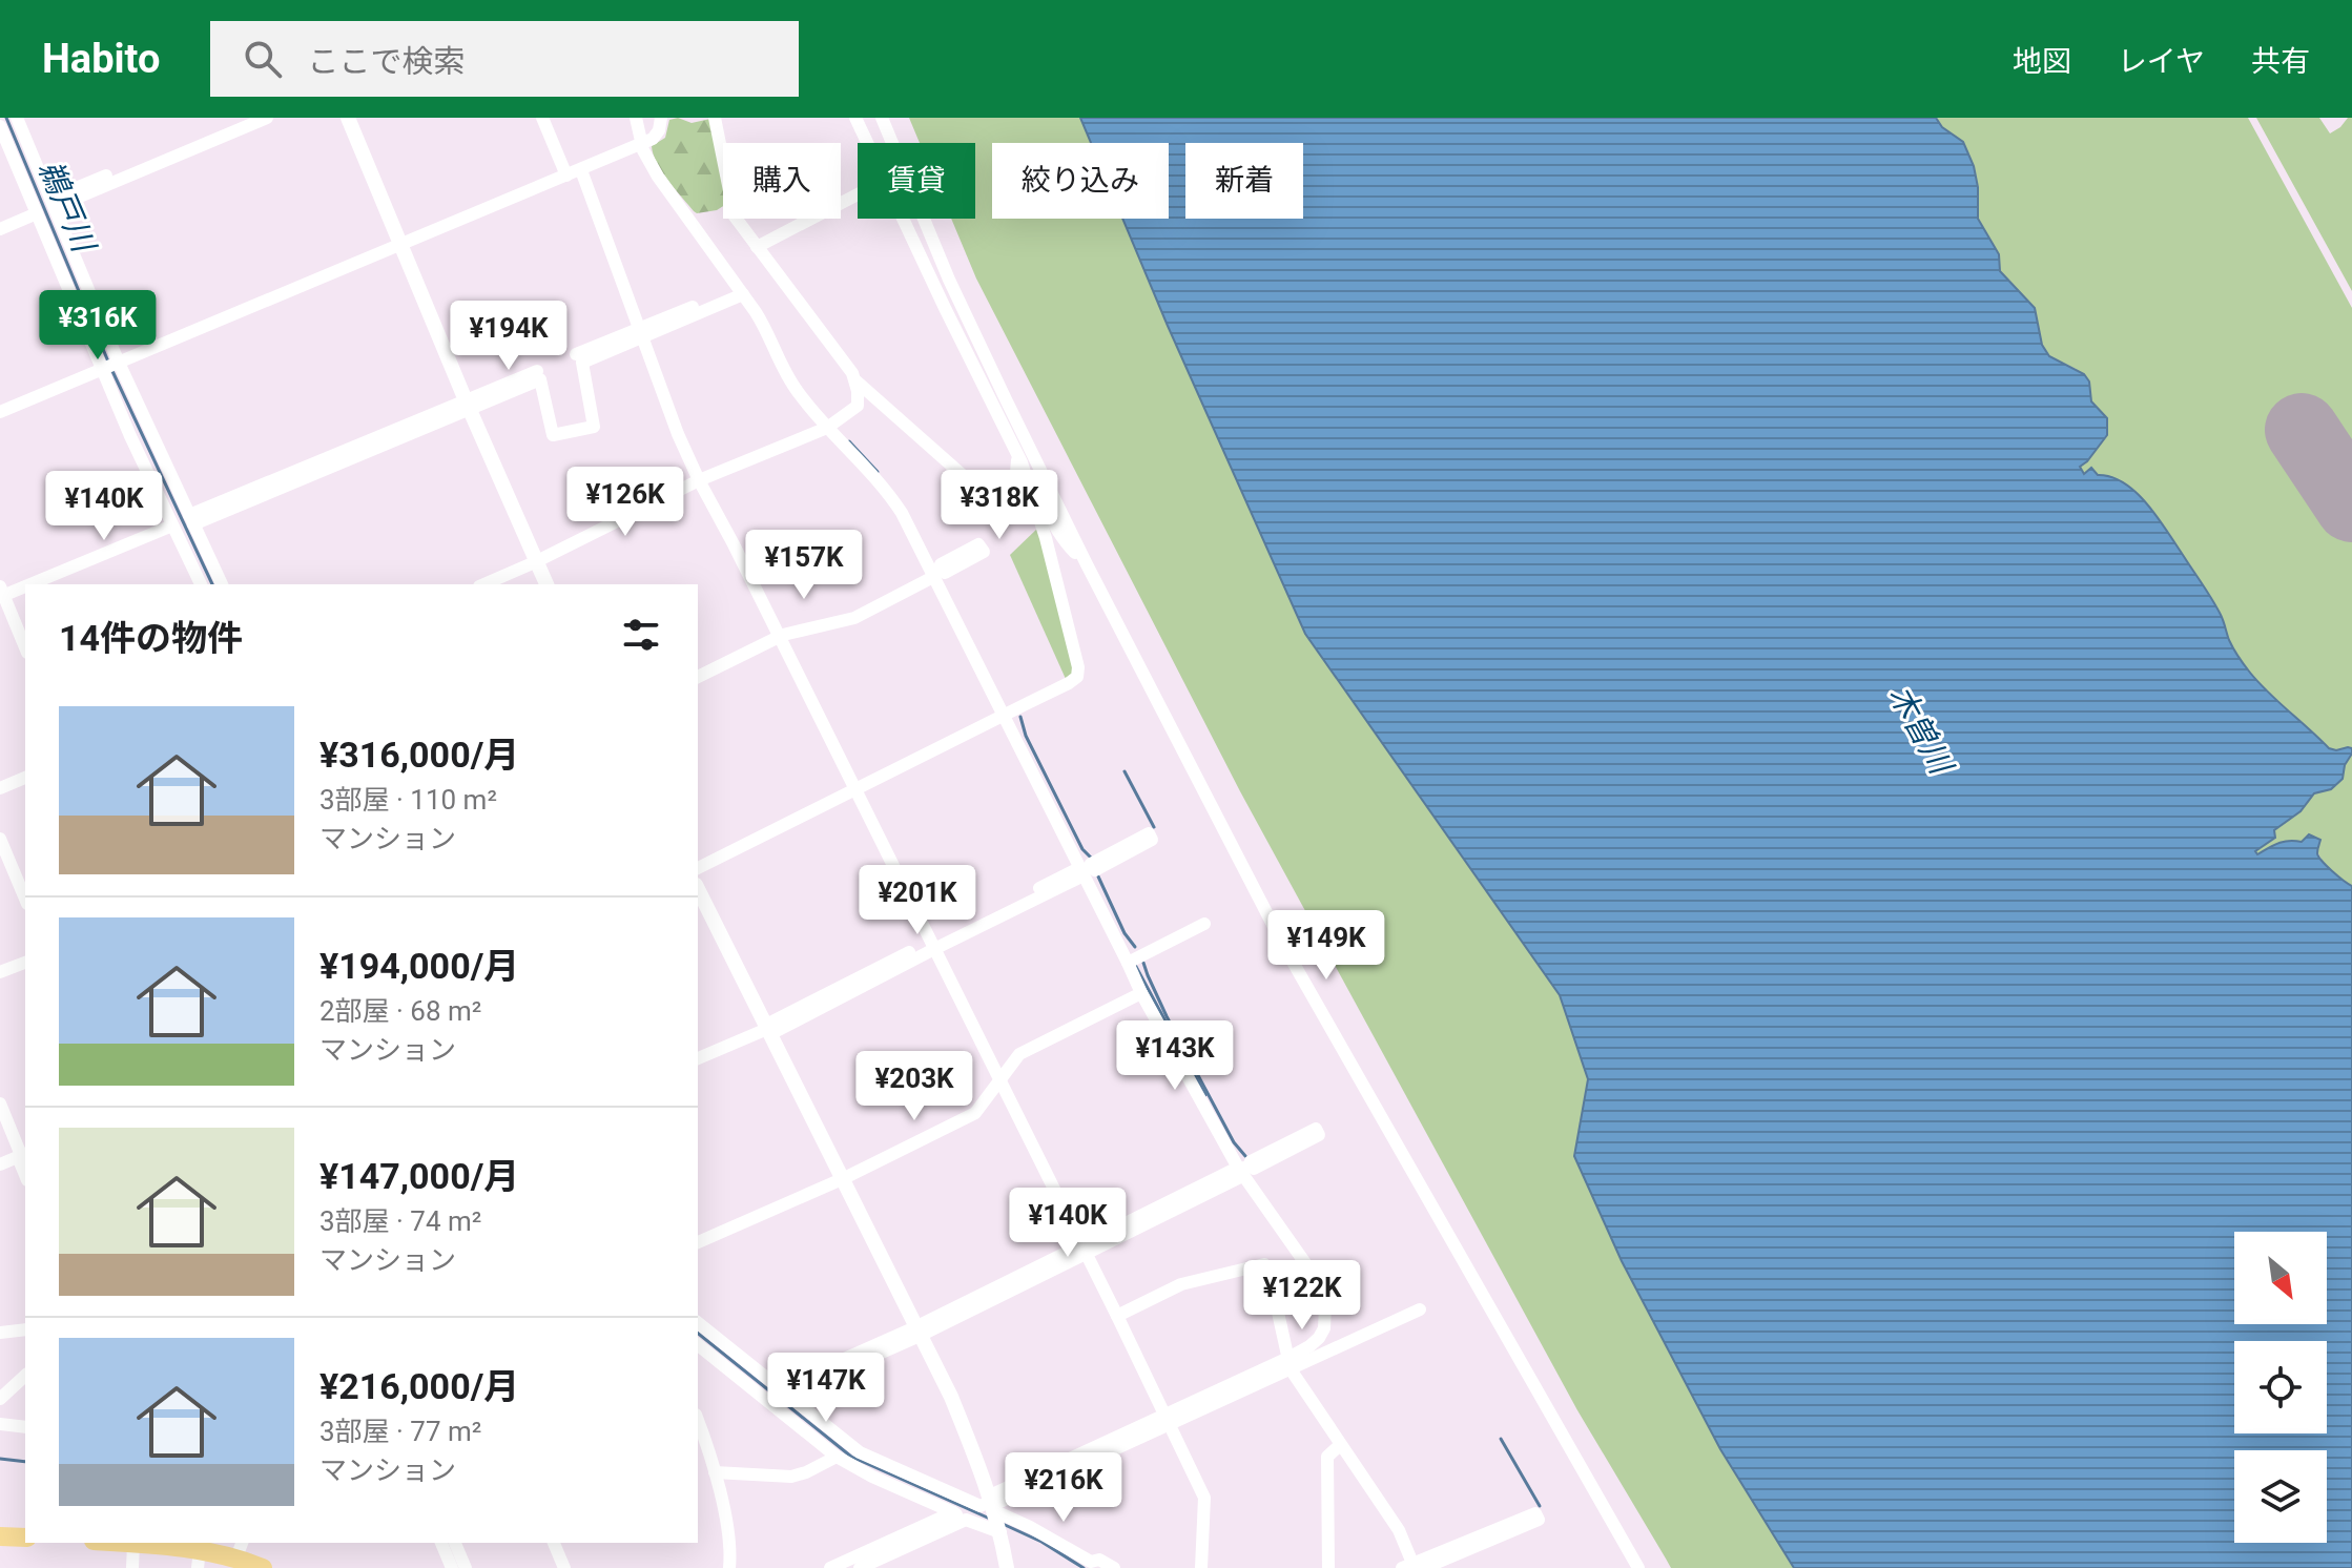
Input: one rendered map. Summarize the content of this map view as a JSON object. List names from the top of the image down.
{
  "water": ["鵜戸川", "木曽川"],
  "north": "bottom right",
  "page": {
    "header": "Habito",
    "search": "ここで検索",
    "nav": ["地図", "レイヤ", "共有"],
    "chip": [
      "購入",
      "賃貸",
      "絞り込み",
      "新着"
    ],
    "price": [
      "¥316K",
      "¥194K",
      "¥126K",
      "¥318K",
      "¥140K",
      "¥157K",
      "¥201K",
      "¥149K",
      "¥143K",
      "¥203K",
      "¥140K",
      "¥122K",
      "¥147K",
      "¥216K"
    ],
    "heading": "14件の物件",
    "list": [
      {
        "name": "¥316,000/月",
        "note": "3部屋 · 110 m² · マンション"
      },
      {
        "name": "¥194,000/月",
        "note": "2部屋 · 68 m² · マンション"
      },
      {
        "name": "¥147,000/月",
        "note": "3部屋 · 74 m² · マンション"
      },
      {
        "name": "¥216,000/月",
        "note": "3部屋 · 77 m² · マンション"
      }
    ]
  }
}
